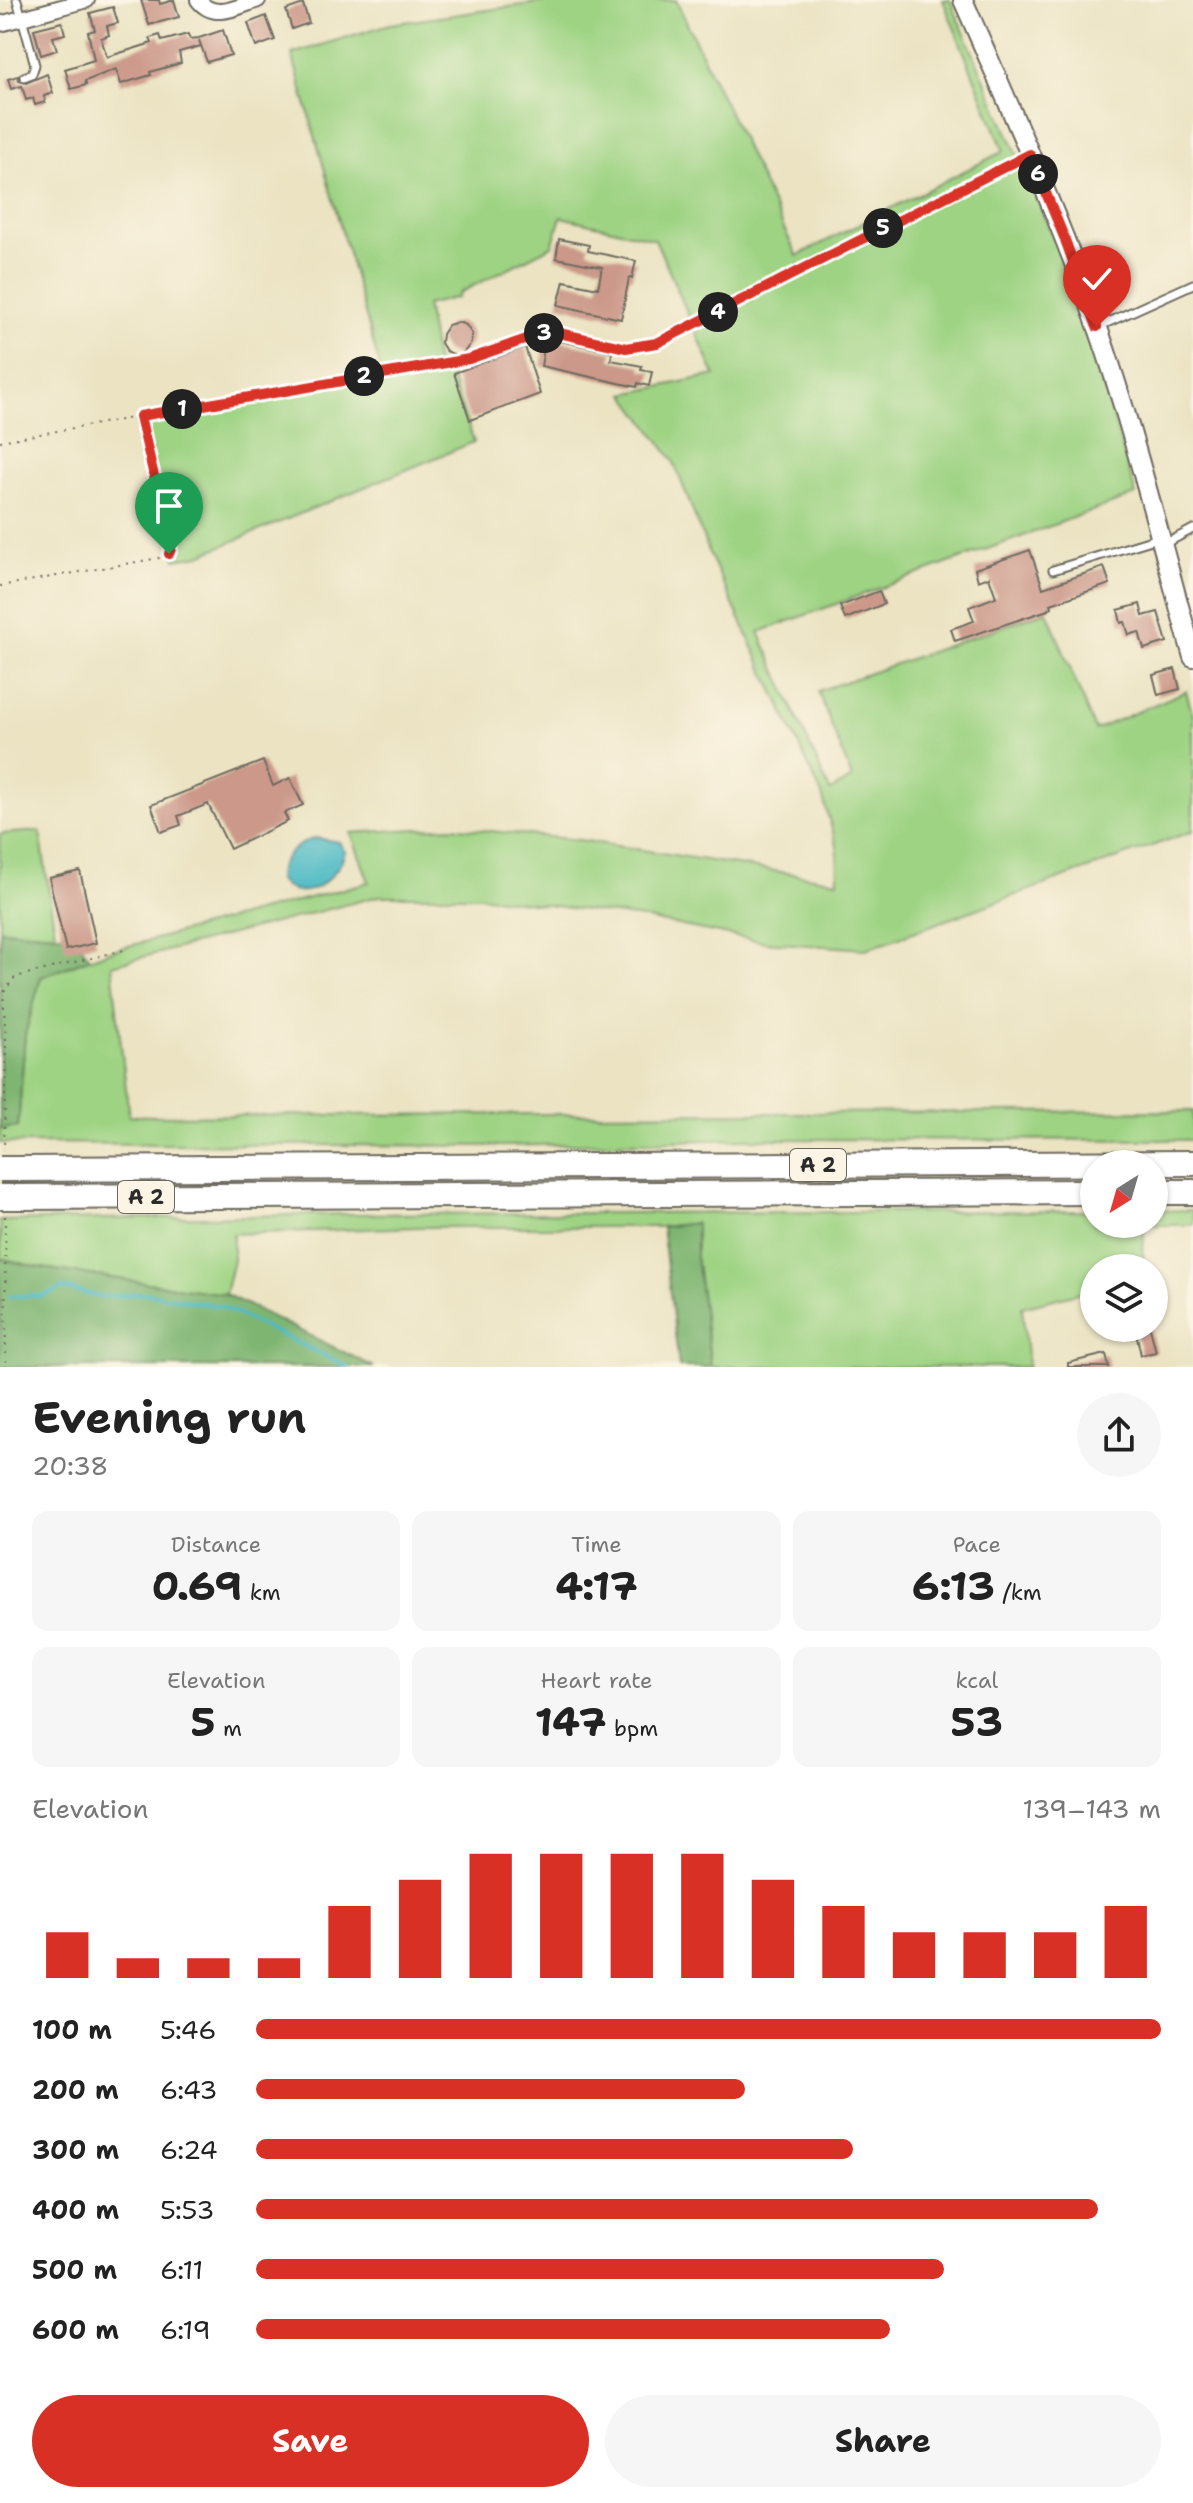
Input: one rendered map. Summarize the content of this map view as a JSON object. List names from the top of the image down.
{
  "streets": {
    "highway": ["A 2"]
  },
  "north": "bottom left",
  "page": {
    "pins": [
      "6",
      "5",
      "4",
      "3",
      "2",
      "1"
    ],
    "heading": ["Evening run", "20:38"],
    "stats": [
      ["Distance", "0.69 km"],
      ["Time", "4:17"],
      ["Pace", "6:13 /km"],
      ["Elevation", "5 m"],
      ["Heart rate", "147 bpm"],
      ["kcal", "53"]
    ],
    "chart": ["Elevation", "139–143 m"],
    "list": [
      {
        "name": "100 m",
        "note": "5:46"
      },
      {
        "name": "200 m",
        "note": "6:43"
      },
      {
        "name": "300 m",
        "note": "6:24"
      },
      {
        "name": "400 m",
        "note": "5:53"
      },
      {
        "name": "500 m",
        "note": "6:11"
      },
      {
        "name": "600 m",
        "note": "6:19"
      }
    ],
    "buttons": ["Save", "Share"]
  }
}
